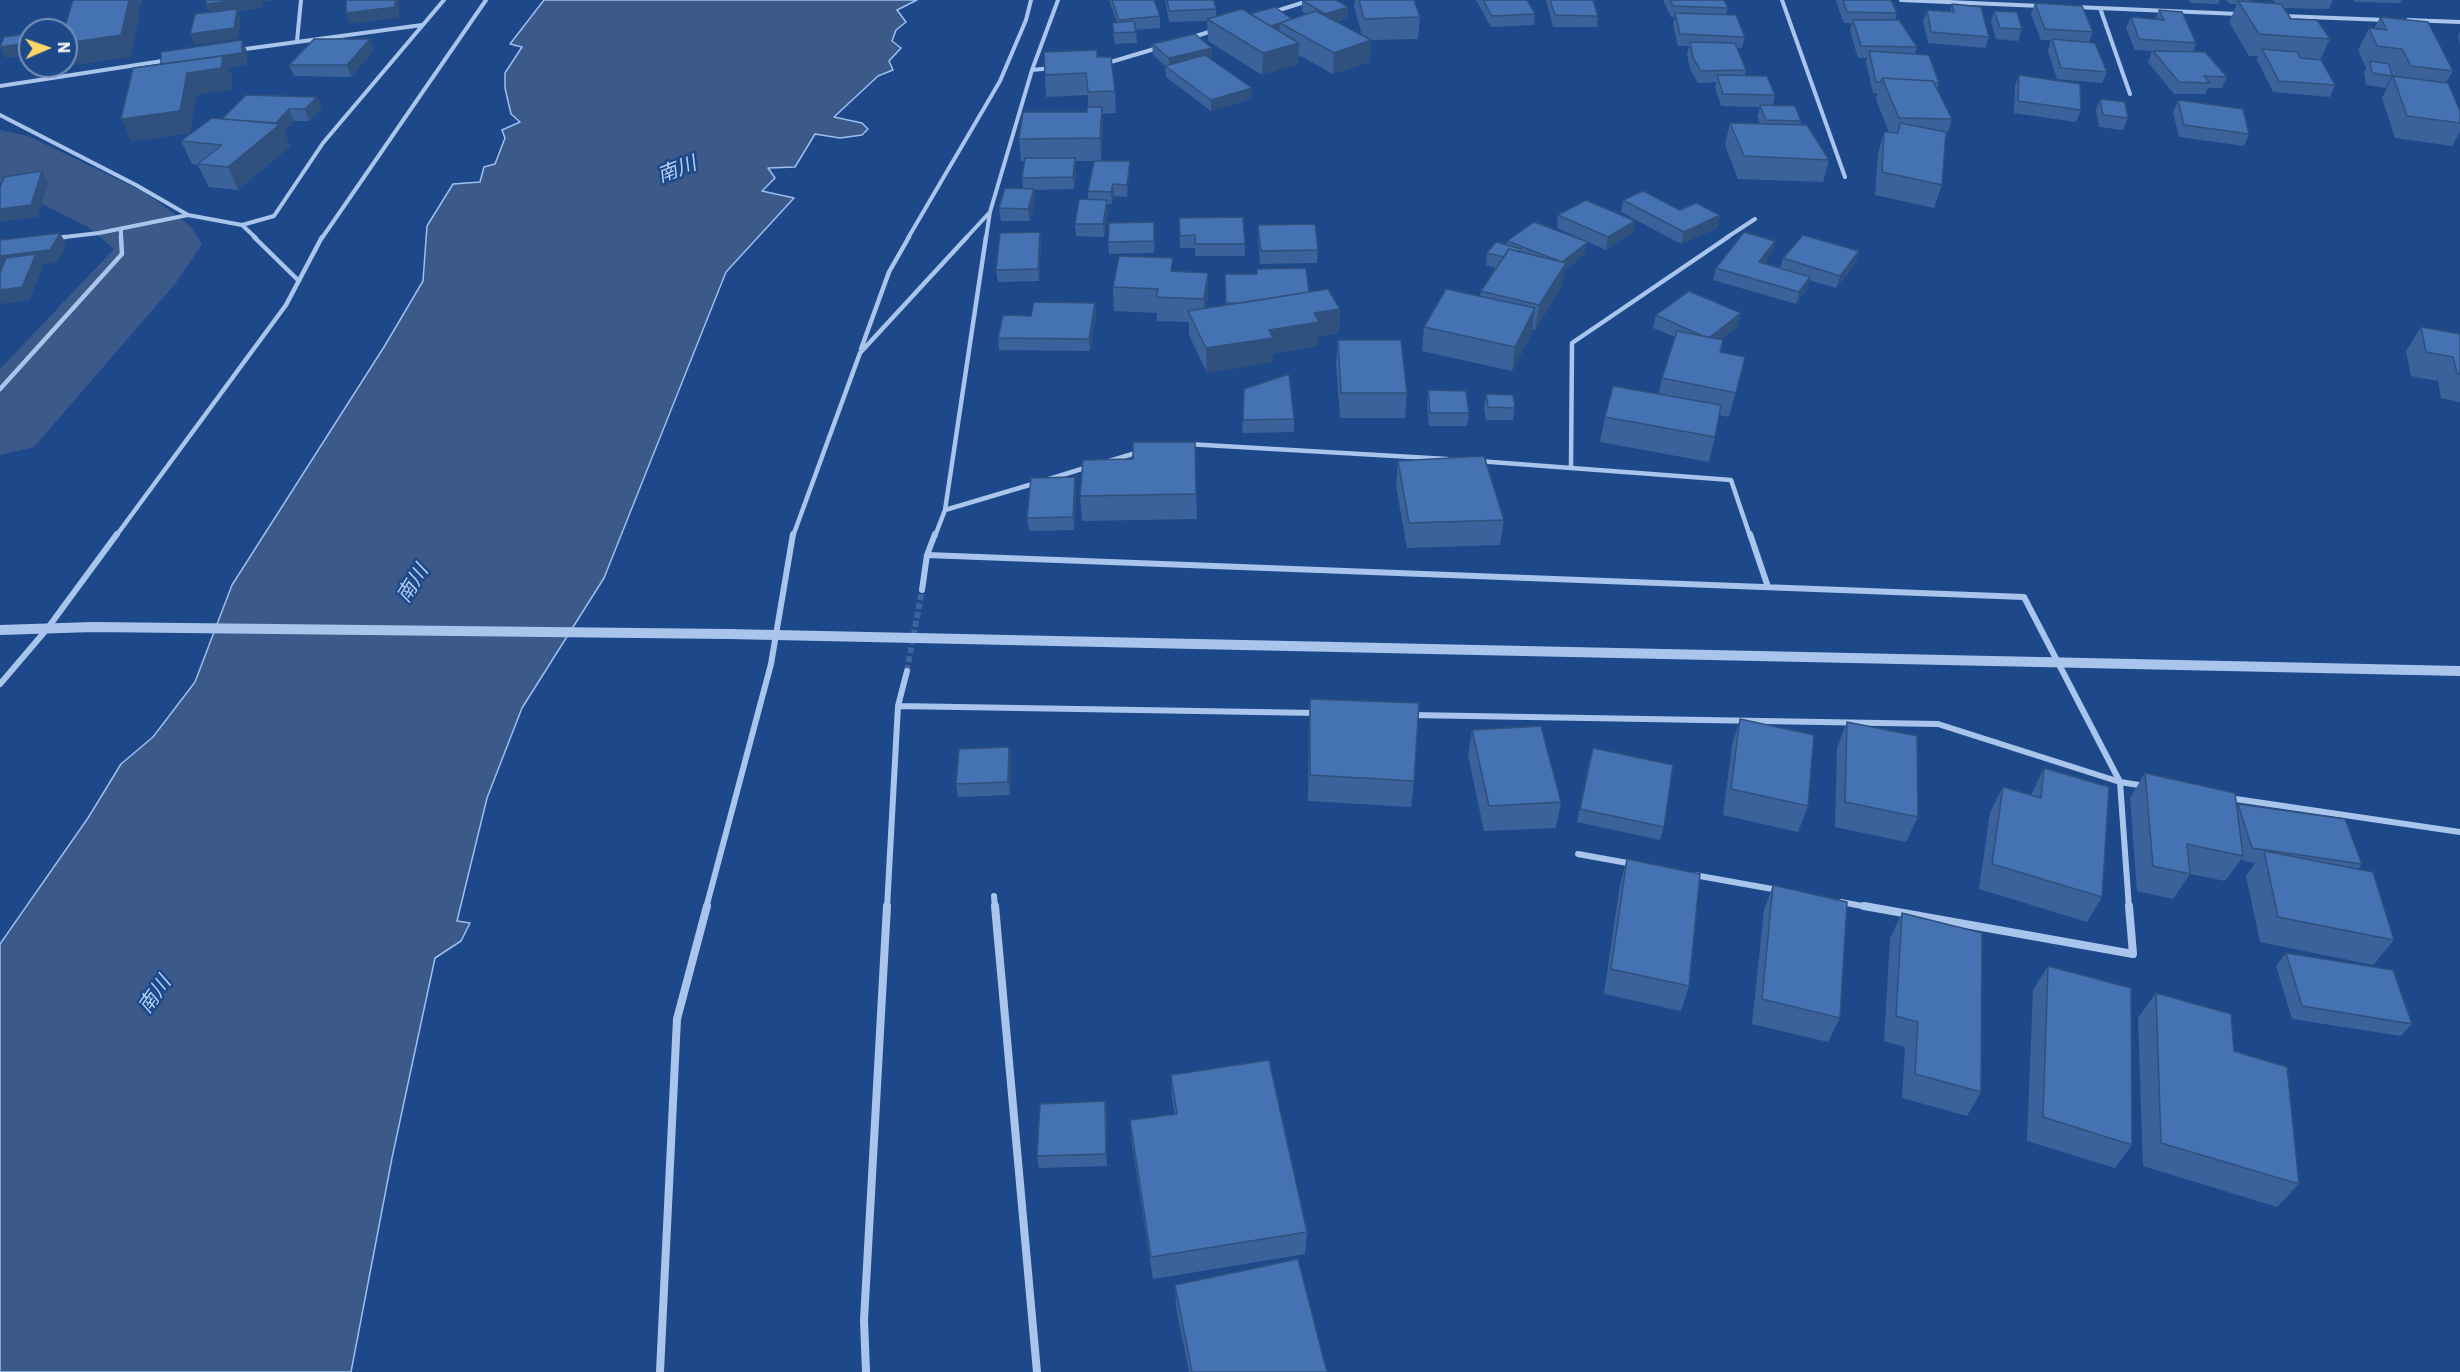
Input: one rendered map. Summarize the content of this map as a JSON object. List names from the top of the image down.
{
  "water": ["南川"],
  "north": "right"
}
